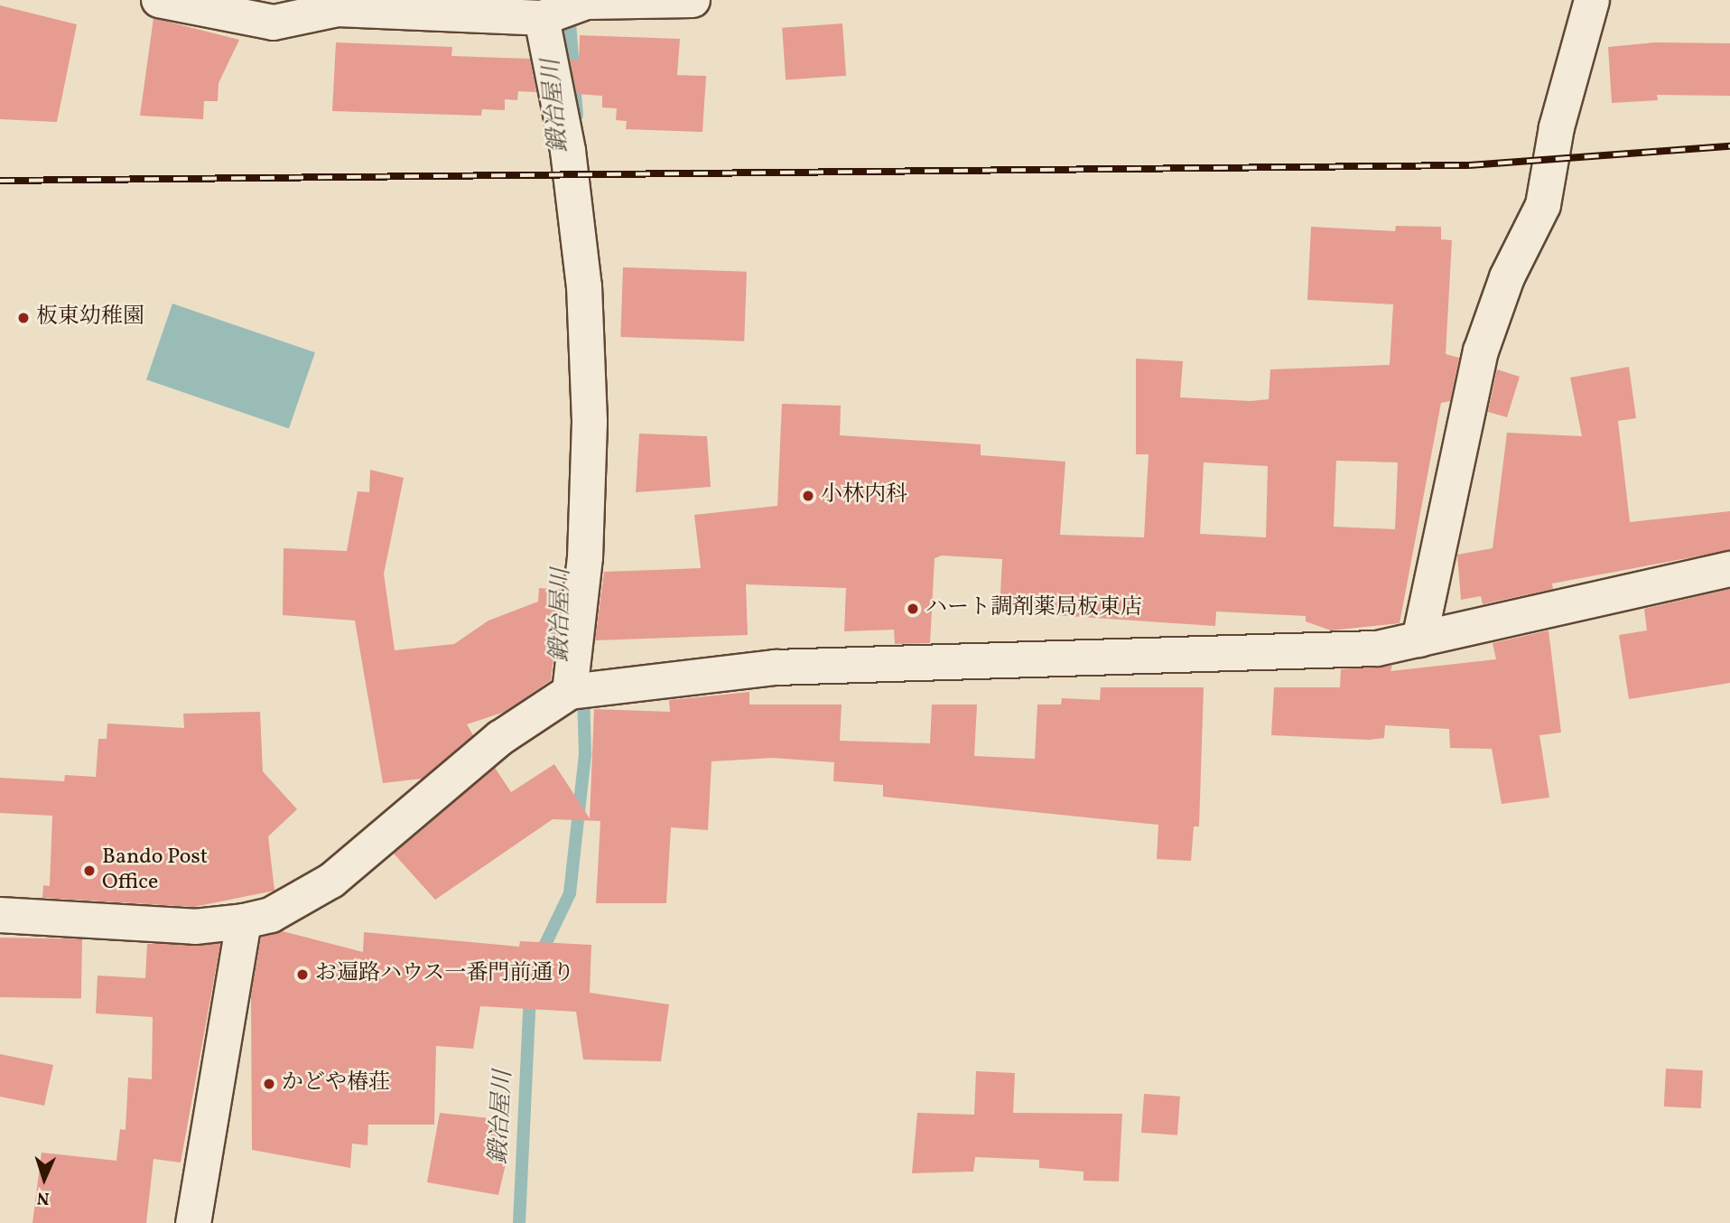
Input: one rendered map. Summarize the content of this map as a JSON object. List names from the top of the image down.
{
  "water": ["鍛冶屋川"],
  "places": [
    "板東幼稚園",
    "小林内科",
    "ハート調剤薬局板東店",
    "Bando Post Office",
    "お遍路ハウス一番門前通り",
    "かどや椿荘"
  ],
  "north": "bottom"
}
